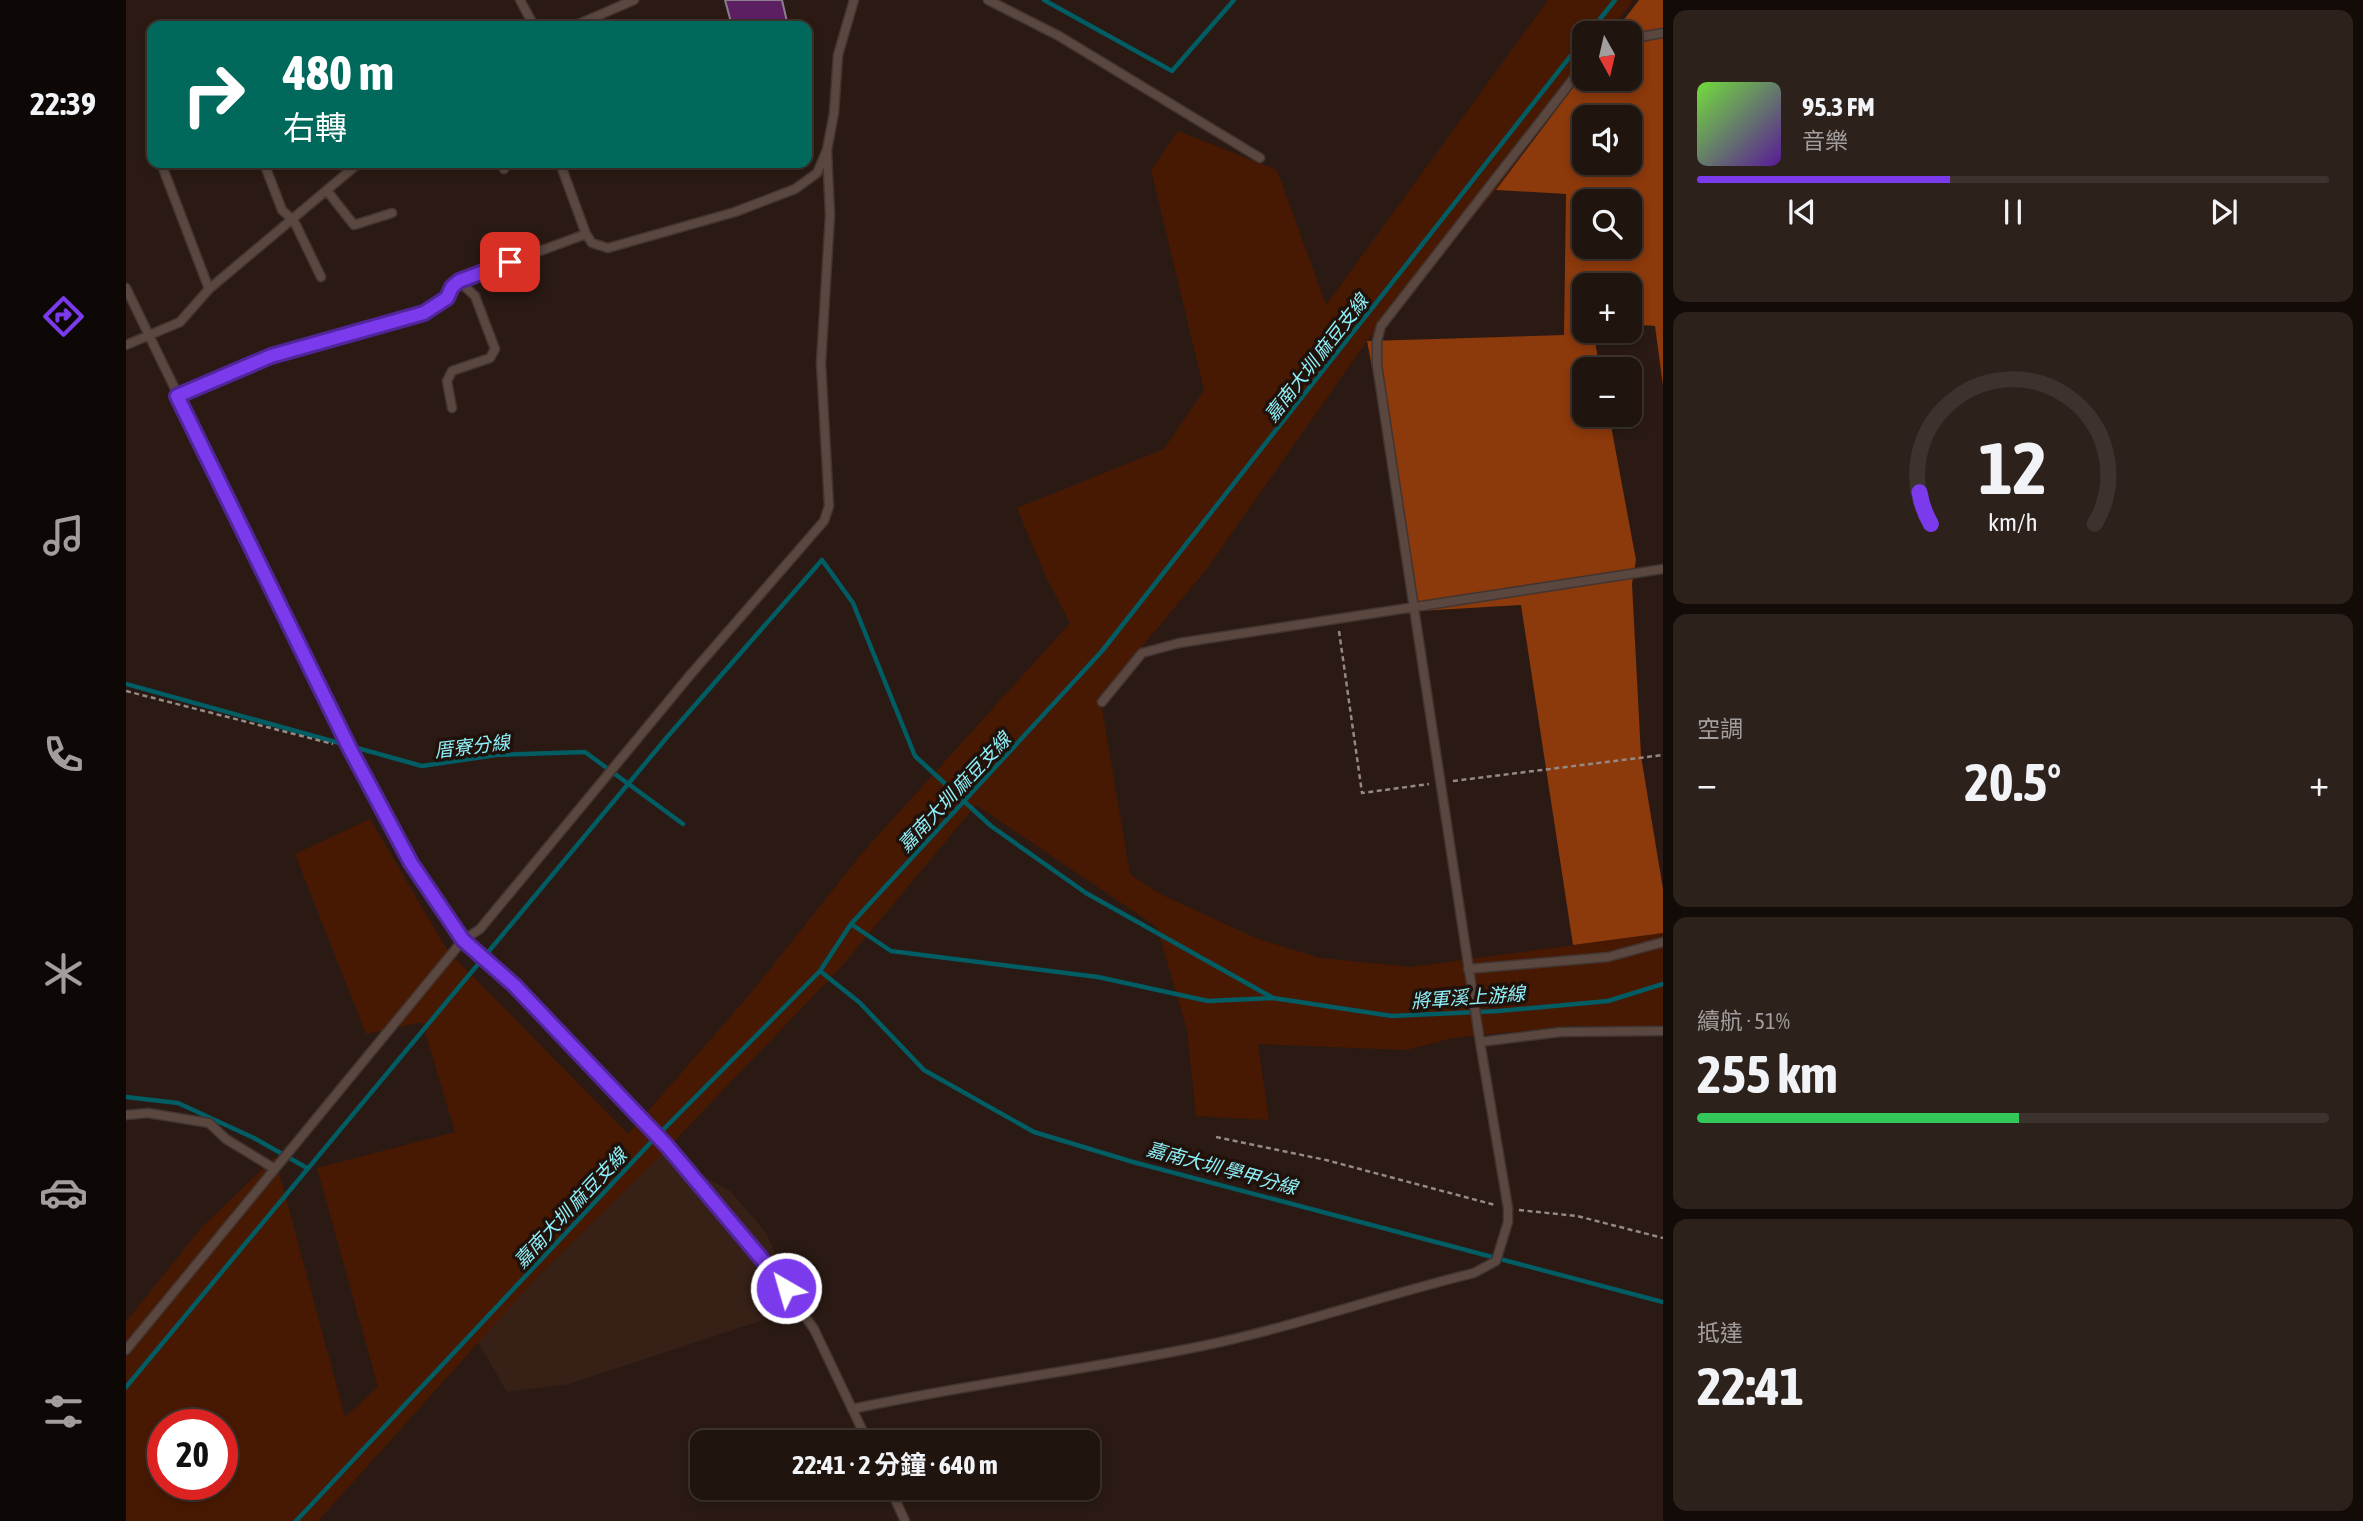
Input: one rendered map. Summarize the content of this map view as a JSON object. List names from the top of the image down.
{
  "water": [
    "嘉南大圳 麻豆支線",
    "厝寮分線",
    "將軍溪上游線",
    "嘉南大圳 學甲分線"
  ],
  "north": "bottom",
  "page": {
    "tabs": "22:39",
    "map_buttons": ["+", "−"],
    "turn": ["480 m", "右轉"],
    "song": ["95.3 FM", "音樂"],
    "tile": [
      "空調",
      ["續航 · 51%", "255 km"],
      ["抵達", "22:41"]
    ],
    "heat": ["−", "20.5°", "+"],
    "limit": "20",
    "trip": "22:41 · 2 分鐘 · 640 m",
    "gauge": ["12", "km/h"]
  }
}
